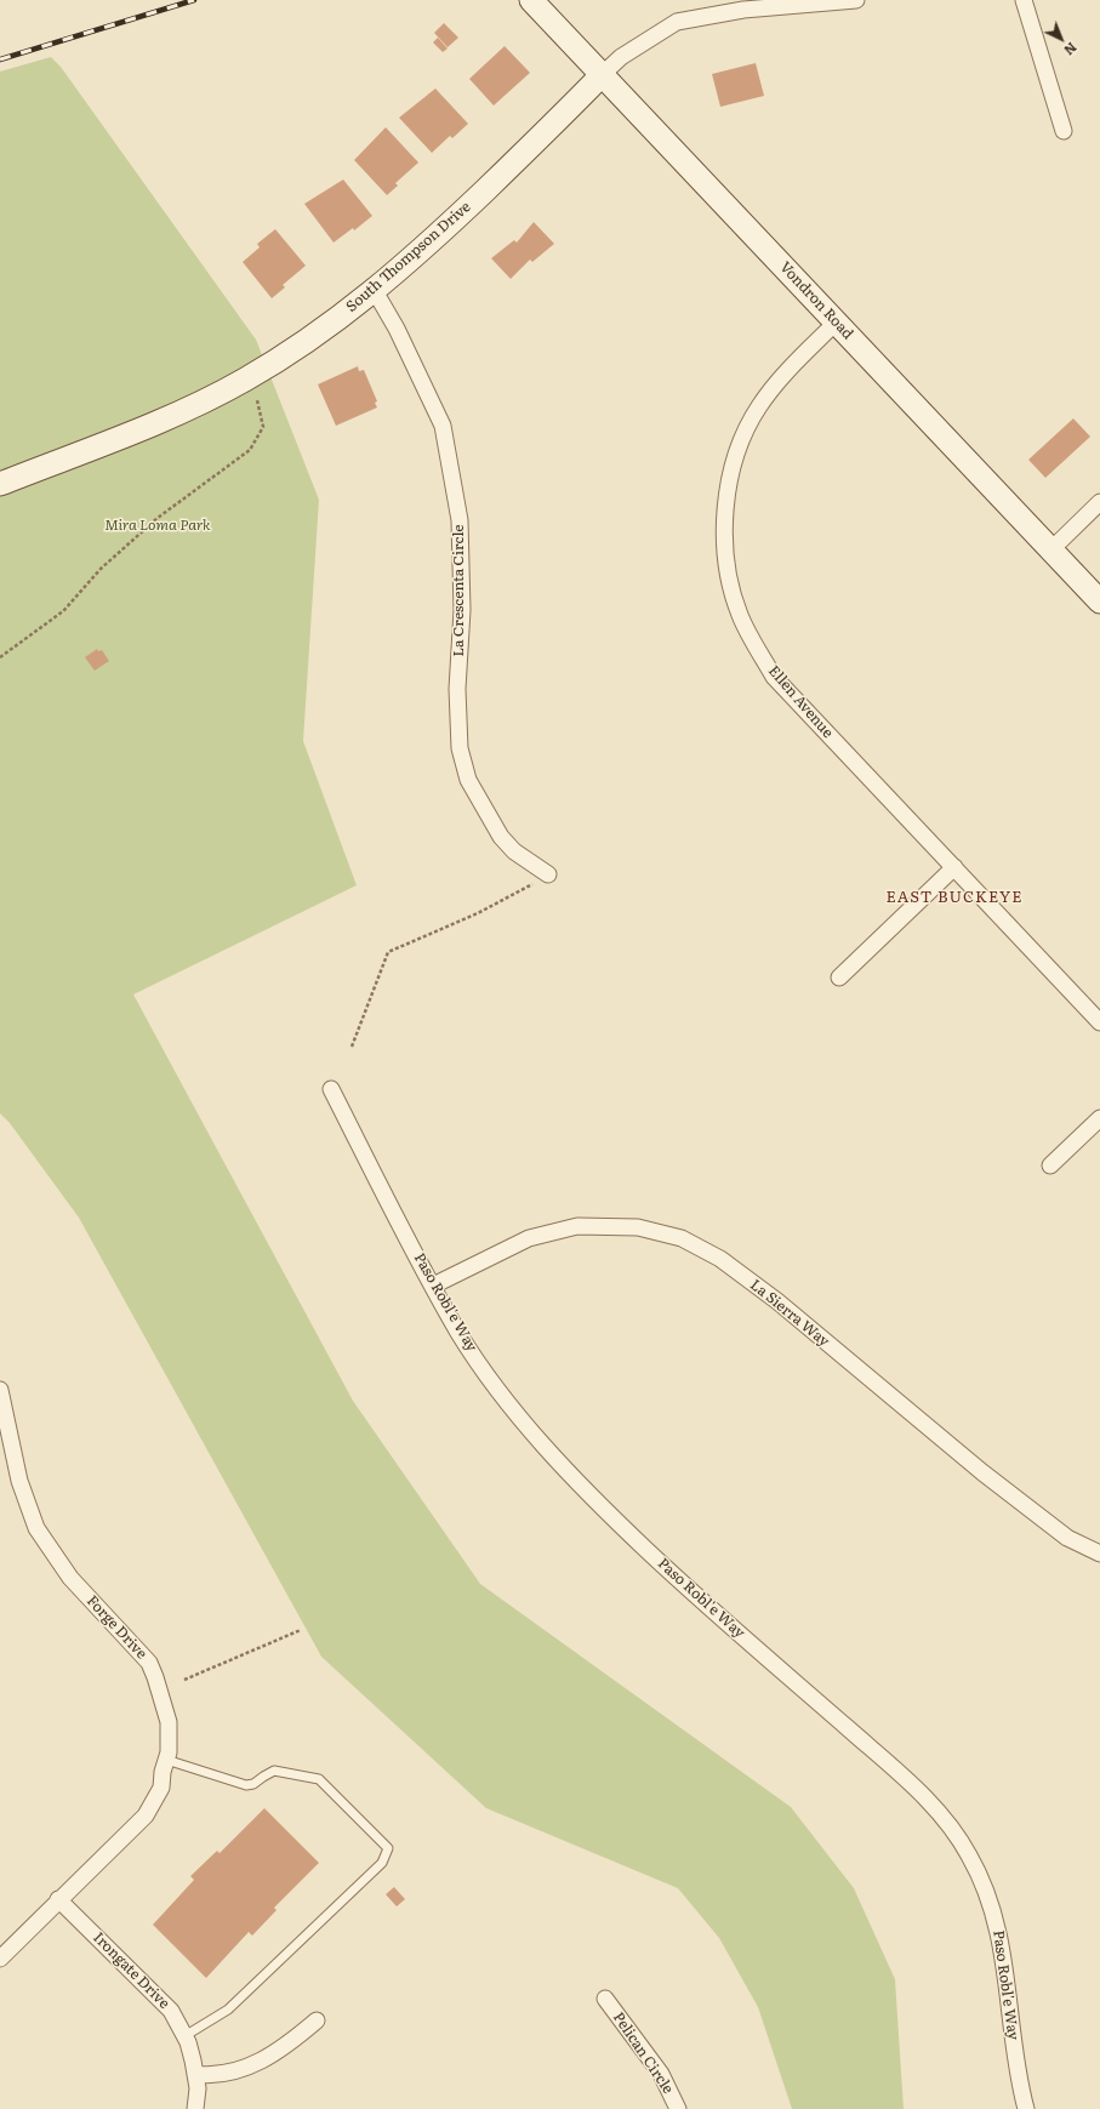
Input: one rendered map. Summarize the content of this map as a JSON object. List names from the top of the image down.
{
  "streets": {
    "street": [
      "South Thompson Drive",
      "Vondron Road",
      "La Crescenta Circle",
      "Ellen Avenue",
      "Paso Robl'e Way",
      "La Sierra Way",
      "Forge Drive",
      "Irongate Drive",
      "Pelican Circle"
    ]
  },
  "crossings": [
    ["South Thompson Drive", "Vondron Road"],
    ["South Thompson Drive", "La Crescenta Circle"],
    ["Vondron Road", "Ellen Avenue"],
    ["Paso Robl'e Way", "La Sierra Way"],
    ["Forge Drive", "Irongate Drive"]
  ],
  "districts": ["EAST BUCKEYE"],
  "parks": ["Mira Loma Park"],
  "north": "bottom right"
}
